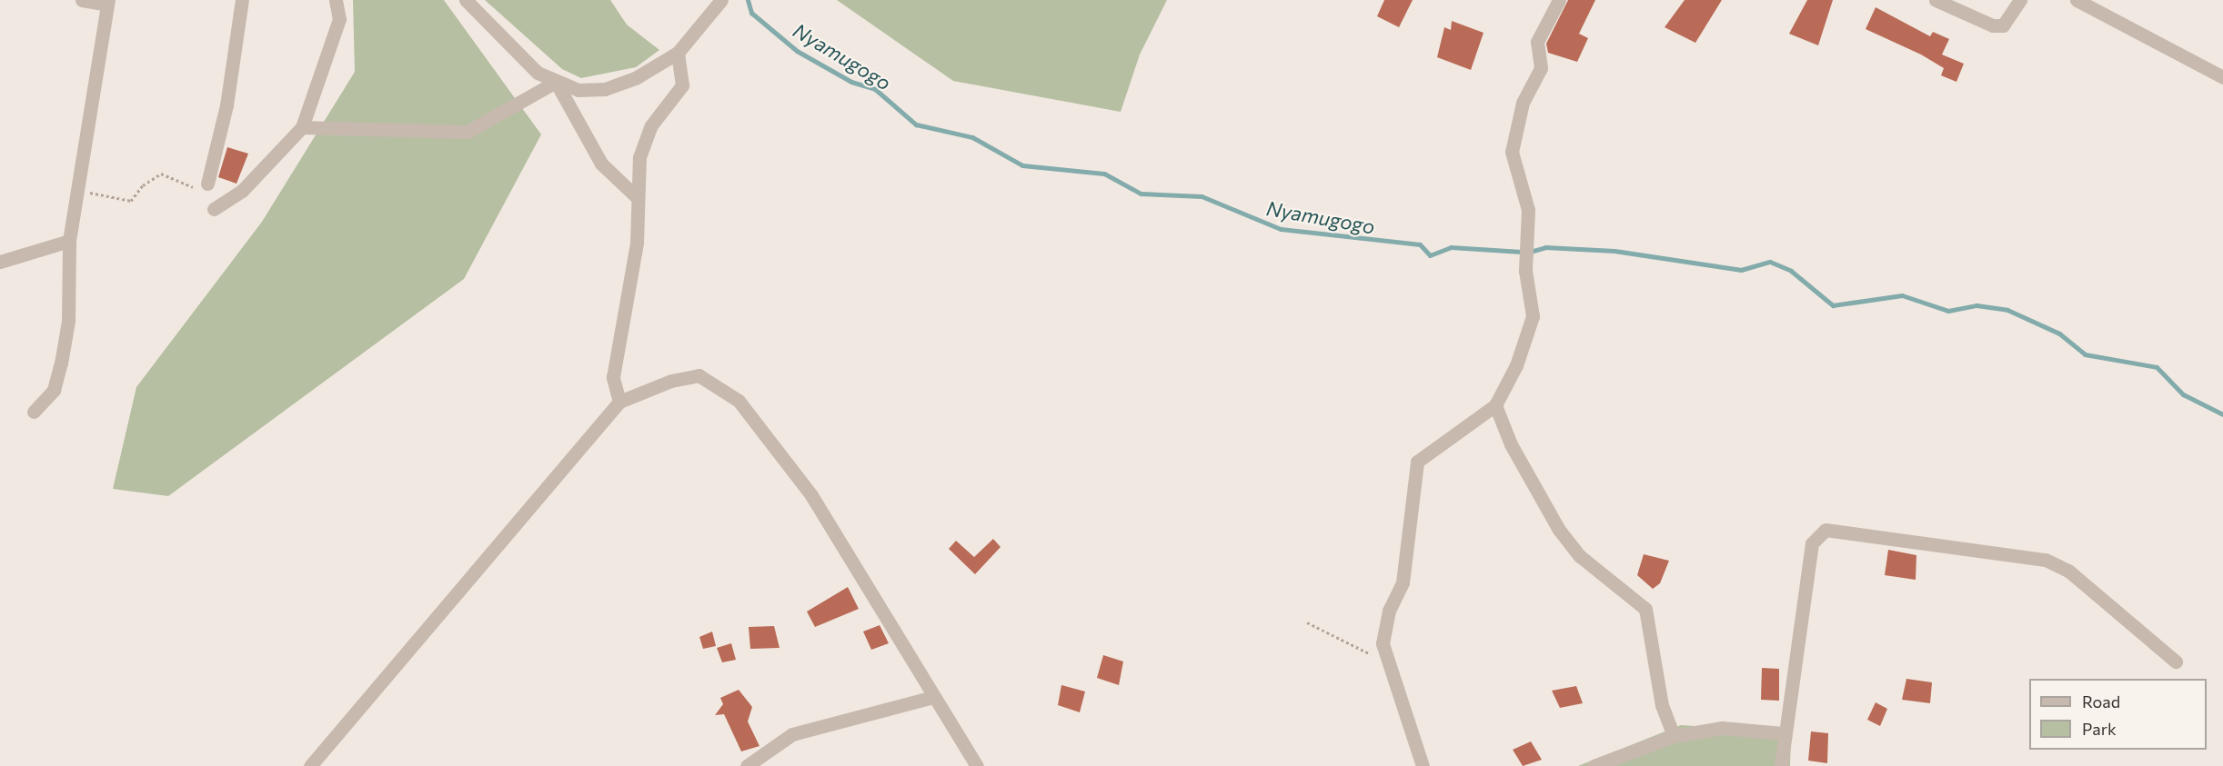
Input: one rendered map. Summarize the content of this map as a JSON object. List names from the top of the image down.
{
  "water": ["Nyamugogo"],
  "legend": ["Road", "Park"]
}
